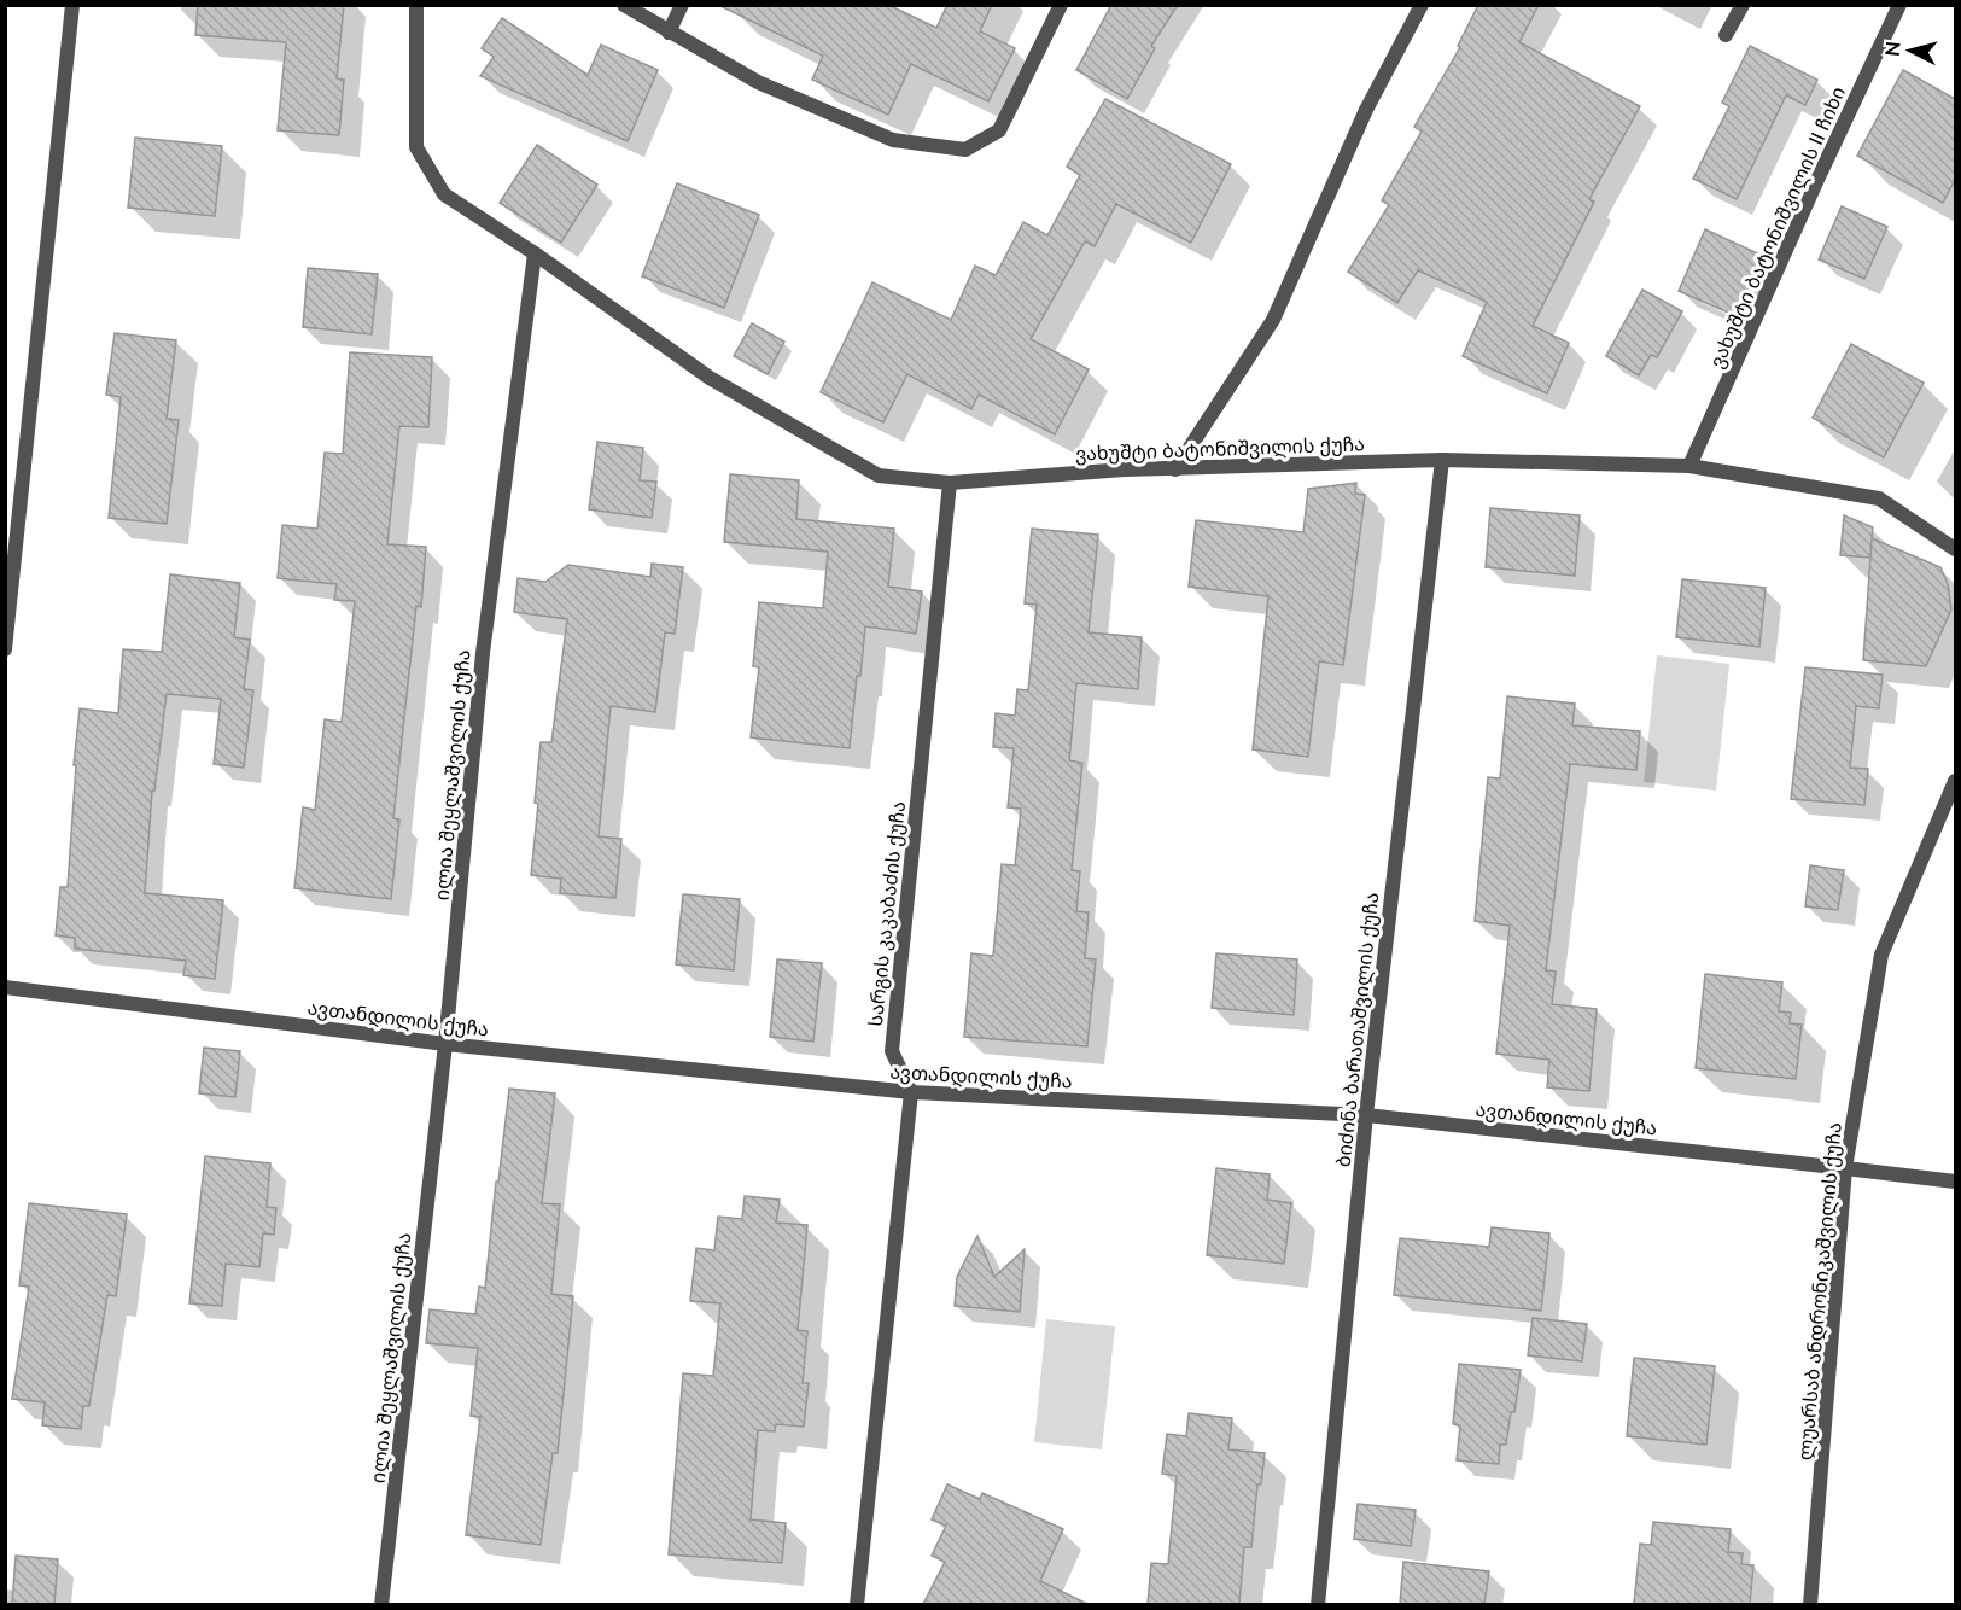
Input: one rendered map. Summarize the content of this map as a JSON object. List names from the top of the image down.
{
  "streets": {
    "street": [
      "ვახუშტი ბატონიშვილის II ჩიხი",
      "ვახუშტი ბატონიშვილის ქუჩა",
      "ილია შეყლაშვილის ქუჩა",
      "სარგის კაკაბაძის ქუჩა",
      "ავთანდილის ქუჩა",
      "ბიძინა ბარათაშვილის ქუჩა",
      "ლუარსაბ ანდრონიკაშვილის ქუჩა"
    ]
  },
  "crossings": [
    ["ვახუშტი ბატონიშვილის II ჩიხი", "ვახუშტი ბატონიშვილის ქუჩა"],
    ["ვახუშტი ბატონიშვილის ქუჩა", "ილია შეყლაშვილის ქუჩა"],
    ["ვახუშტი ბატონიშვილის ქუჩა", "სარგის კაკაბაძის ქუჩა"],
    ["ვახუშტი ბატონიშვილის ქუჩა", "ბიძინა ბარათაშვილის ქუჩა"],
    ["ილია შეყლაშვილის ქუჩა", "ავთანდილის ქუჩა"],
    ["სარგის კაკაბაძის ქუჩა", "ავთანდილის ქუჩა"],
    ["ავთანდილის ქუჩა", "ბიძინა ბარათაშვილის ქუჩა"],
    ["ავთანდილის ქუჩა", "ლუარსაბ ანდრონიკაშვილის ქუჩა"]
  ],
  "north": "left"
}
